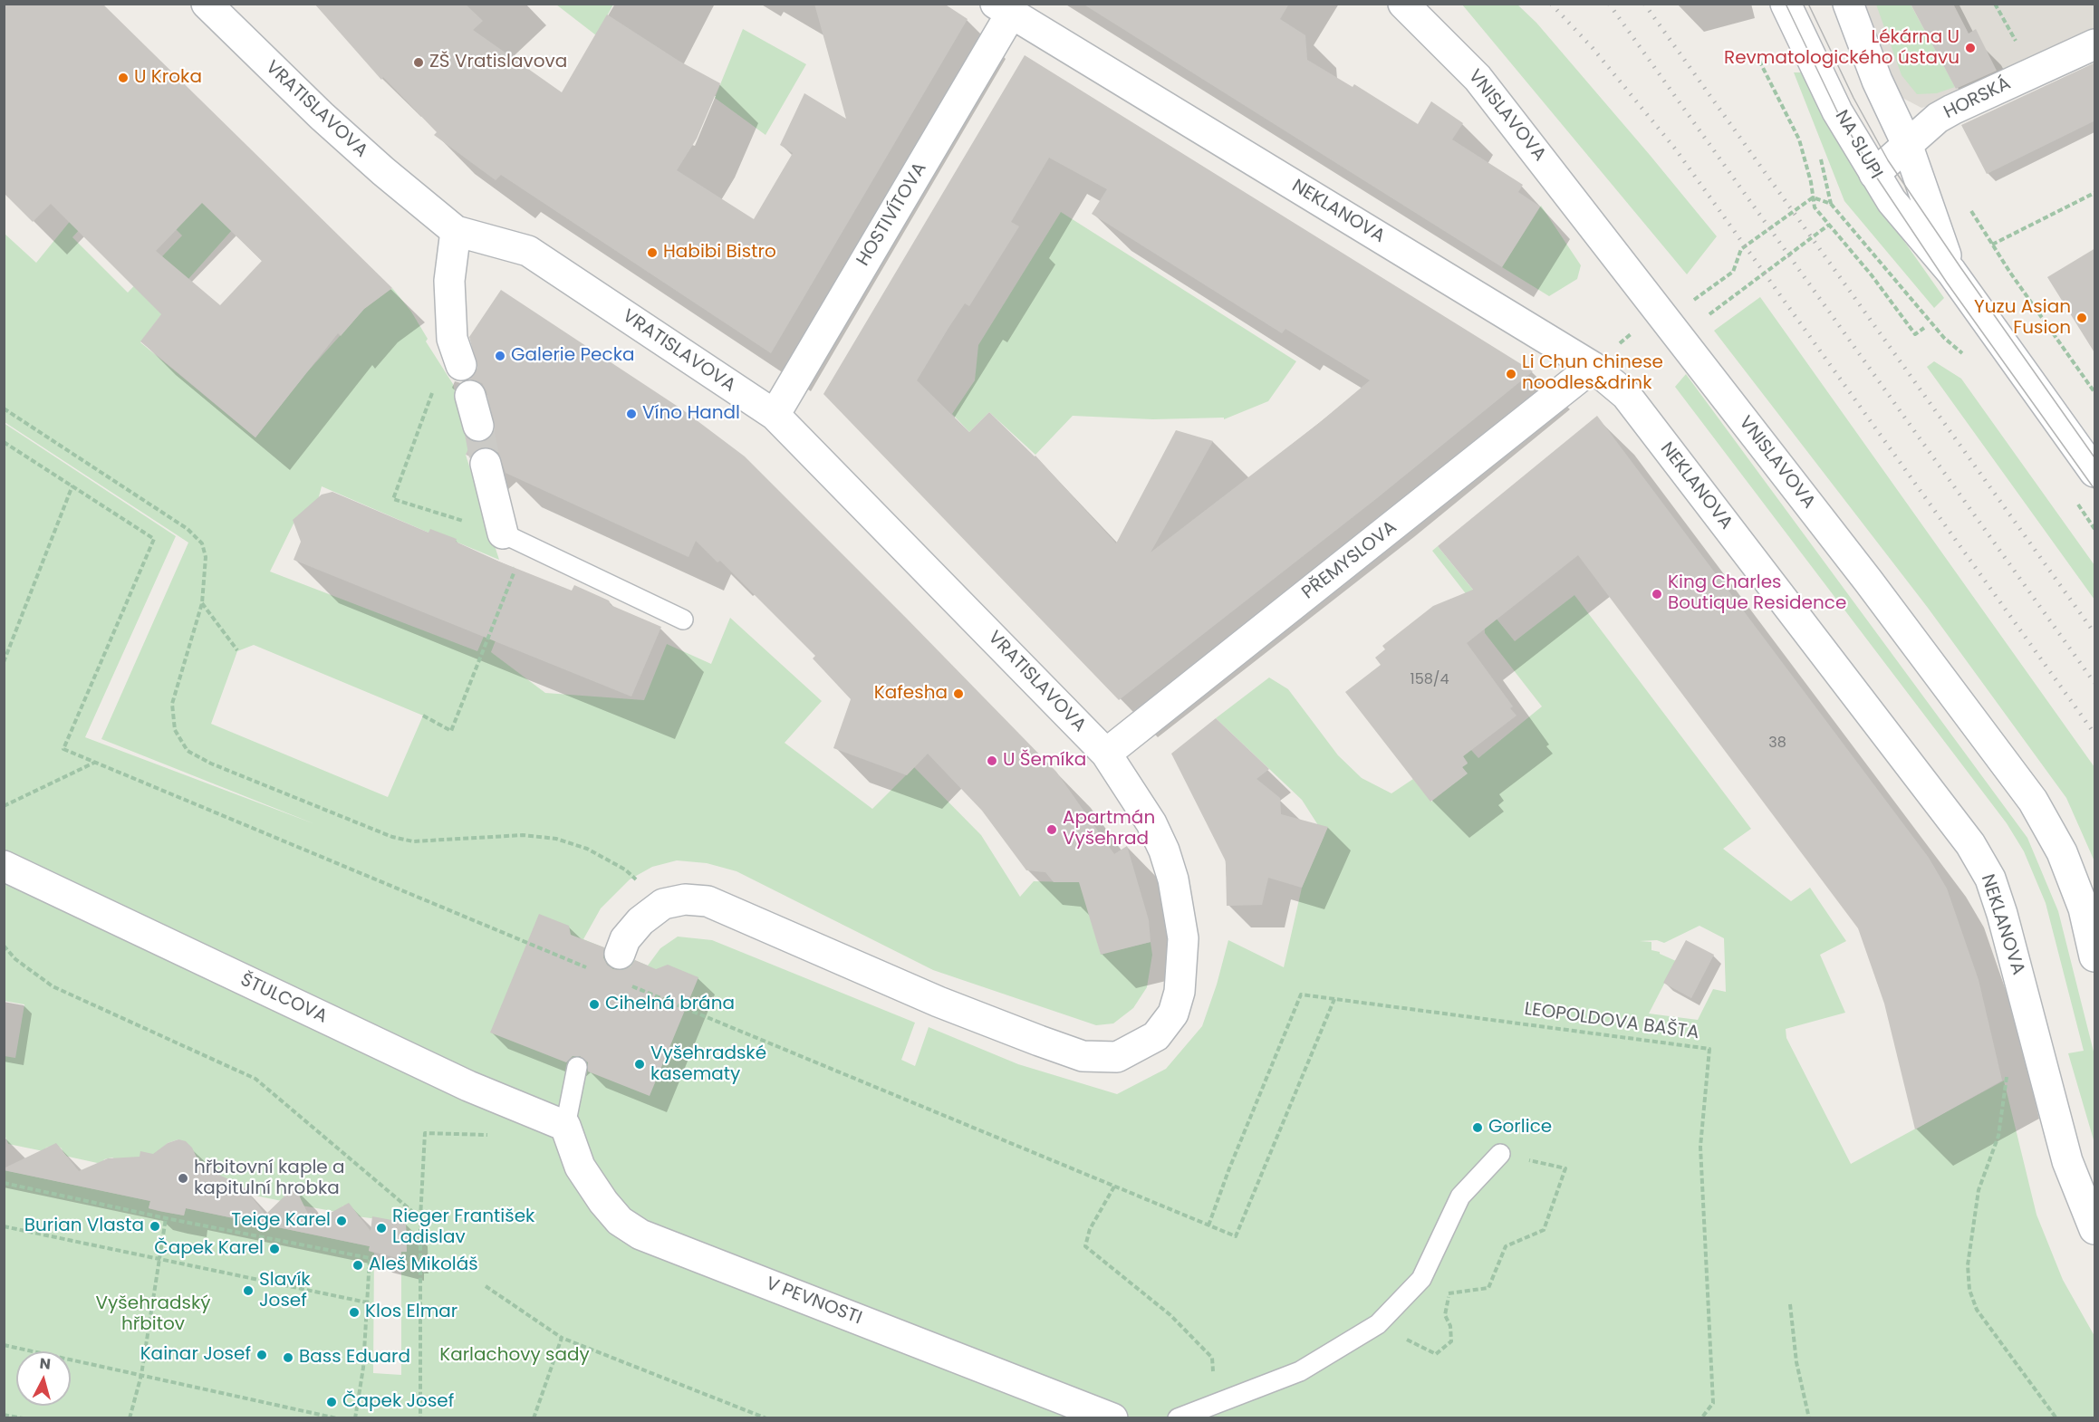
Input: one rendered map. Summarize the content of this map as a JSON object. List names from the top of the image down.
{
  "streets": {
    "street": [
      "HORSKÁ",
      "VRATISLAVOVA",
      "VNISLAVOVA",
      "NA SLUPI",
      "NEKLANOVA",
      "HOSTIVÍTOVA",
      "PŘEMYSLOVA",
      "ŠTULCOVA",
      "V PEVNOSTI"
    ],
    "path": ["LEOPOLDOVA BAŠTA"]
  },
  "crossings": [
    ["HORSKÁ", "NA SLUPI"],
    ["VRATISLAVOVA", "HOSTIVÍTOVA"],
    ["VRATISLAVOVA", "PŘEMYSLOVA"],
    ["NEKLANOVA", "HOSTIVÍTOVA"],
    ["NEKLANOVA", "PŘEMYSLOVA"],
    ["ŠTULCOVA", "V PEVNOSTI"]
  ],
  "parks": ["Vyšehradský hřbitov", "Karlachovy sady"],
  "places": [
    "Lékárna U Revmatologického ústavu",
    "ZŠ Vratislavova",
    "U Kroka",
    "Habibi Bistro",
    "Yuzu Asian Fusion",
    "Galerie Pecka",
    "Li Chun chinese noodles&drink",
    "Víno Handl",
    "King Charles Boutique Residence",
    "Kafesha",
    "U Šemíka",
    "Apartmán Vyšehrad",
    "Cihelná brána",
    "Vyšehradské kasematy",
    "Gorlice",
    "hřbitovní kaple a kapitulní hrobka",
    "Teige Karel",
    "Burian Vlasta",
    "Rieger František Ladislav",
    "Čapek Karel",
    "Aleš Mikoláš",
    "Slavík Josef",
    "Klos Elmar",
    "Kainar Josef",
    "Bass Eduard",
    "Čapek Josef"
  ],
  "house_numbers": ["158/4", "38"],
  "north": "top"
}
